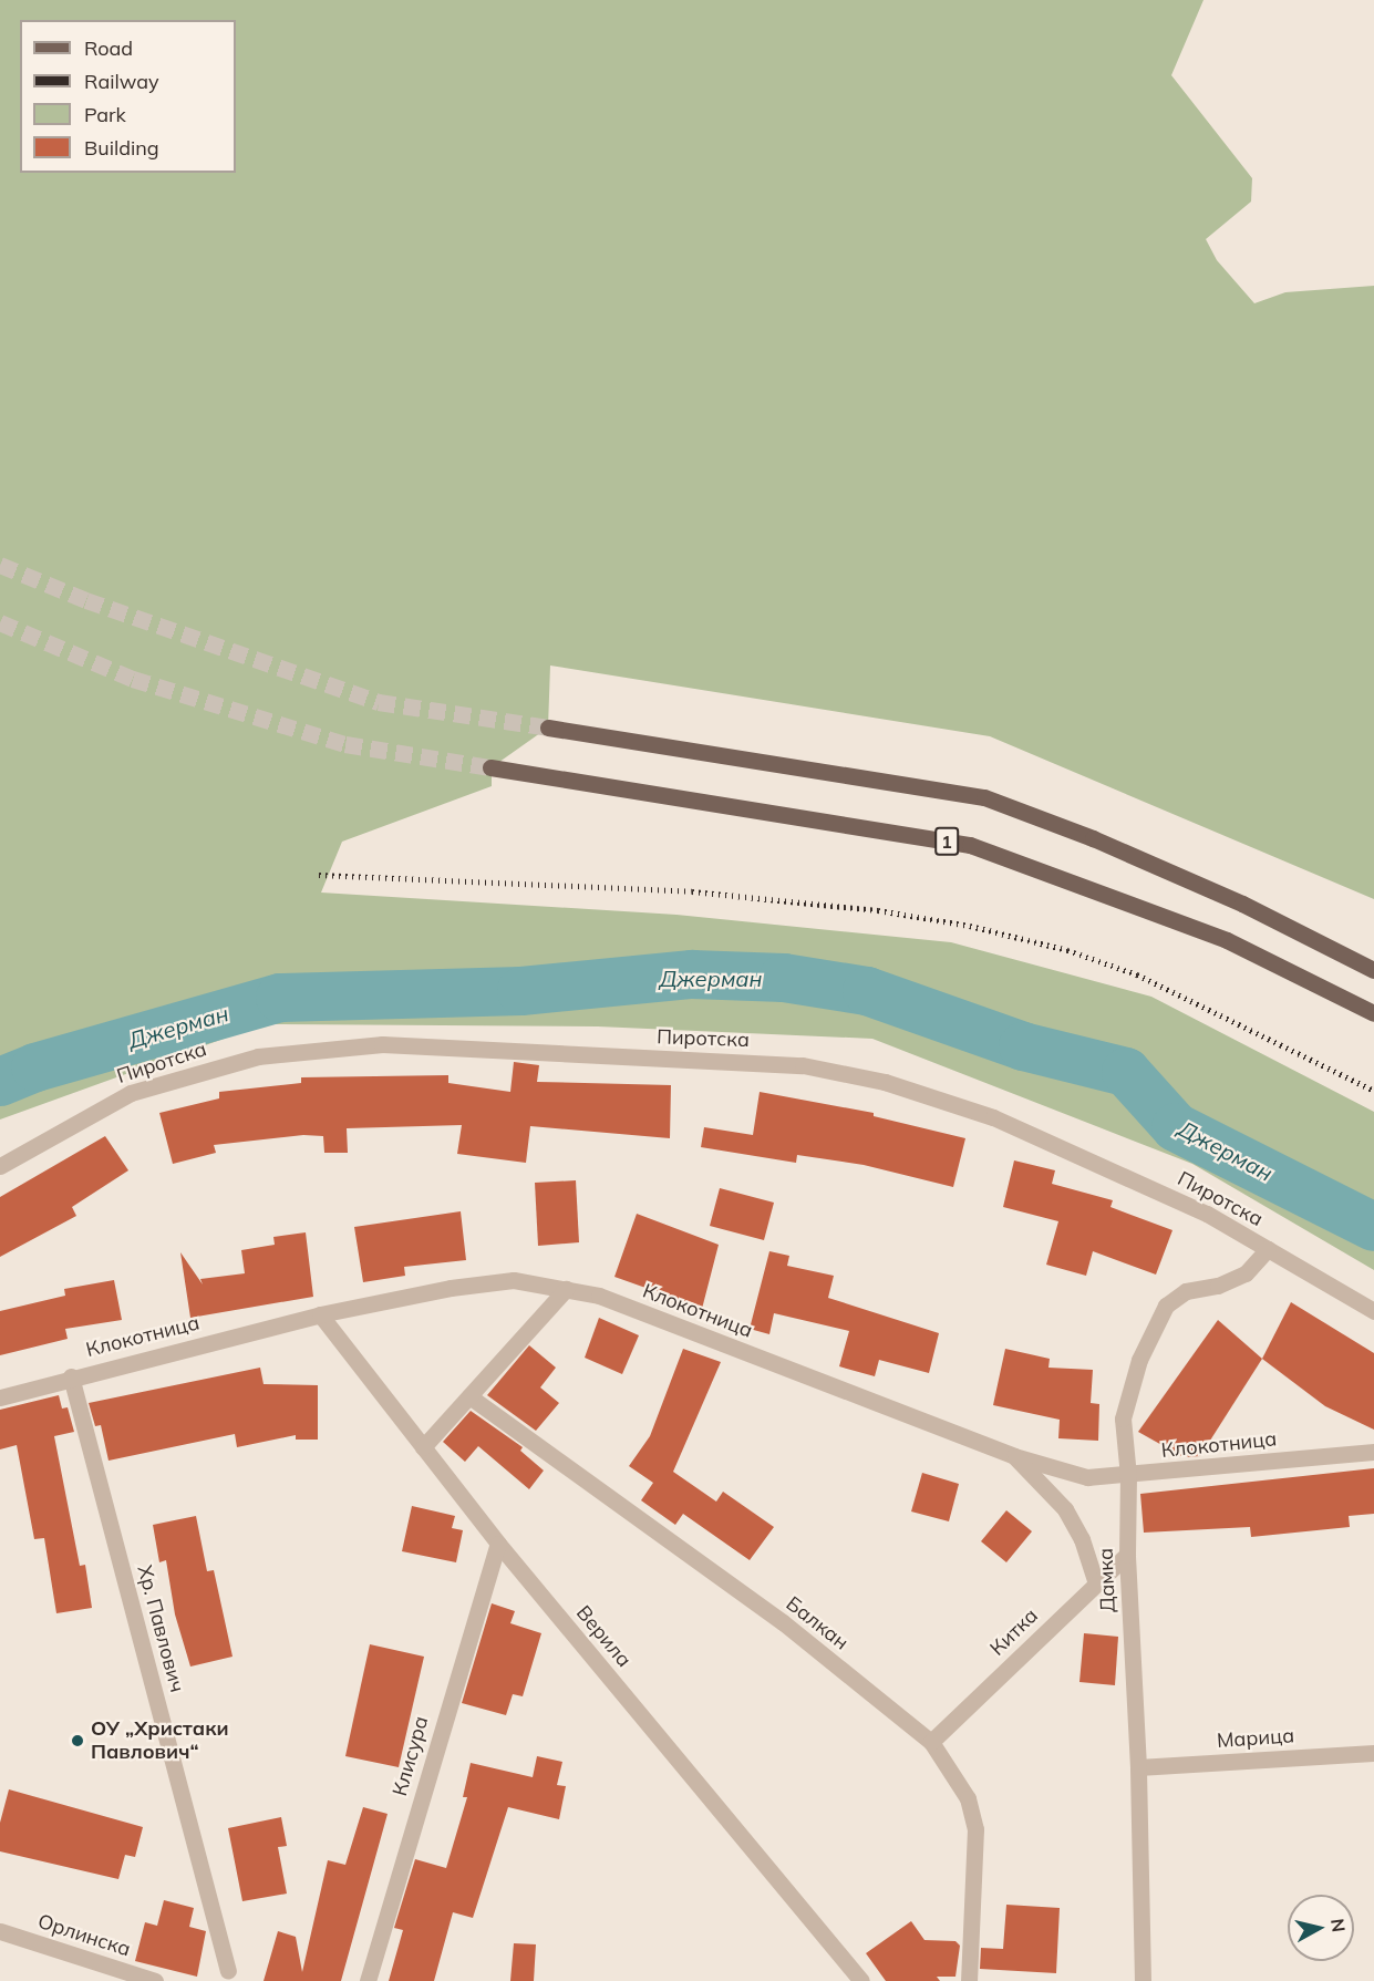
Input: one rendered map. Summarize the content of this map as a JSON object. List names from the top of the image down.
{
  "streets": {
    "main road": ["1"],
    "street": [
      "Пиротска",
      "Клокотница",
      "Дамка",
      "Балкан",
      "Хр. Павлович",
      "Китка",
      "Верила",
      "Марица",
      "Клисура",
      "Орлинска"
    ]
  },
  "crossings": [
    ["Пиротска", "Дамка"],
    ["Клокотница", "Дамка"],
    ["Клокотница", "Хр. Павлович"],
    ["Клокотница", "Верила"],
    ["Дамка", "Китка"],
    ["Дамка", "Марица"],
    ["Балкан", "Китка"],
    ["Верила", "Клисура"]
  ],
  "water": ["Джерман"],
  "places": ["ОУ „Христаки Павлович“"],
  "legend": [
    "Road",
    "Railway",
    "Park",
    "Building"
  ],
  "north": "right"
}
